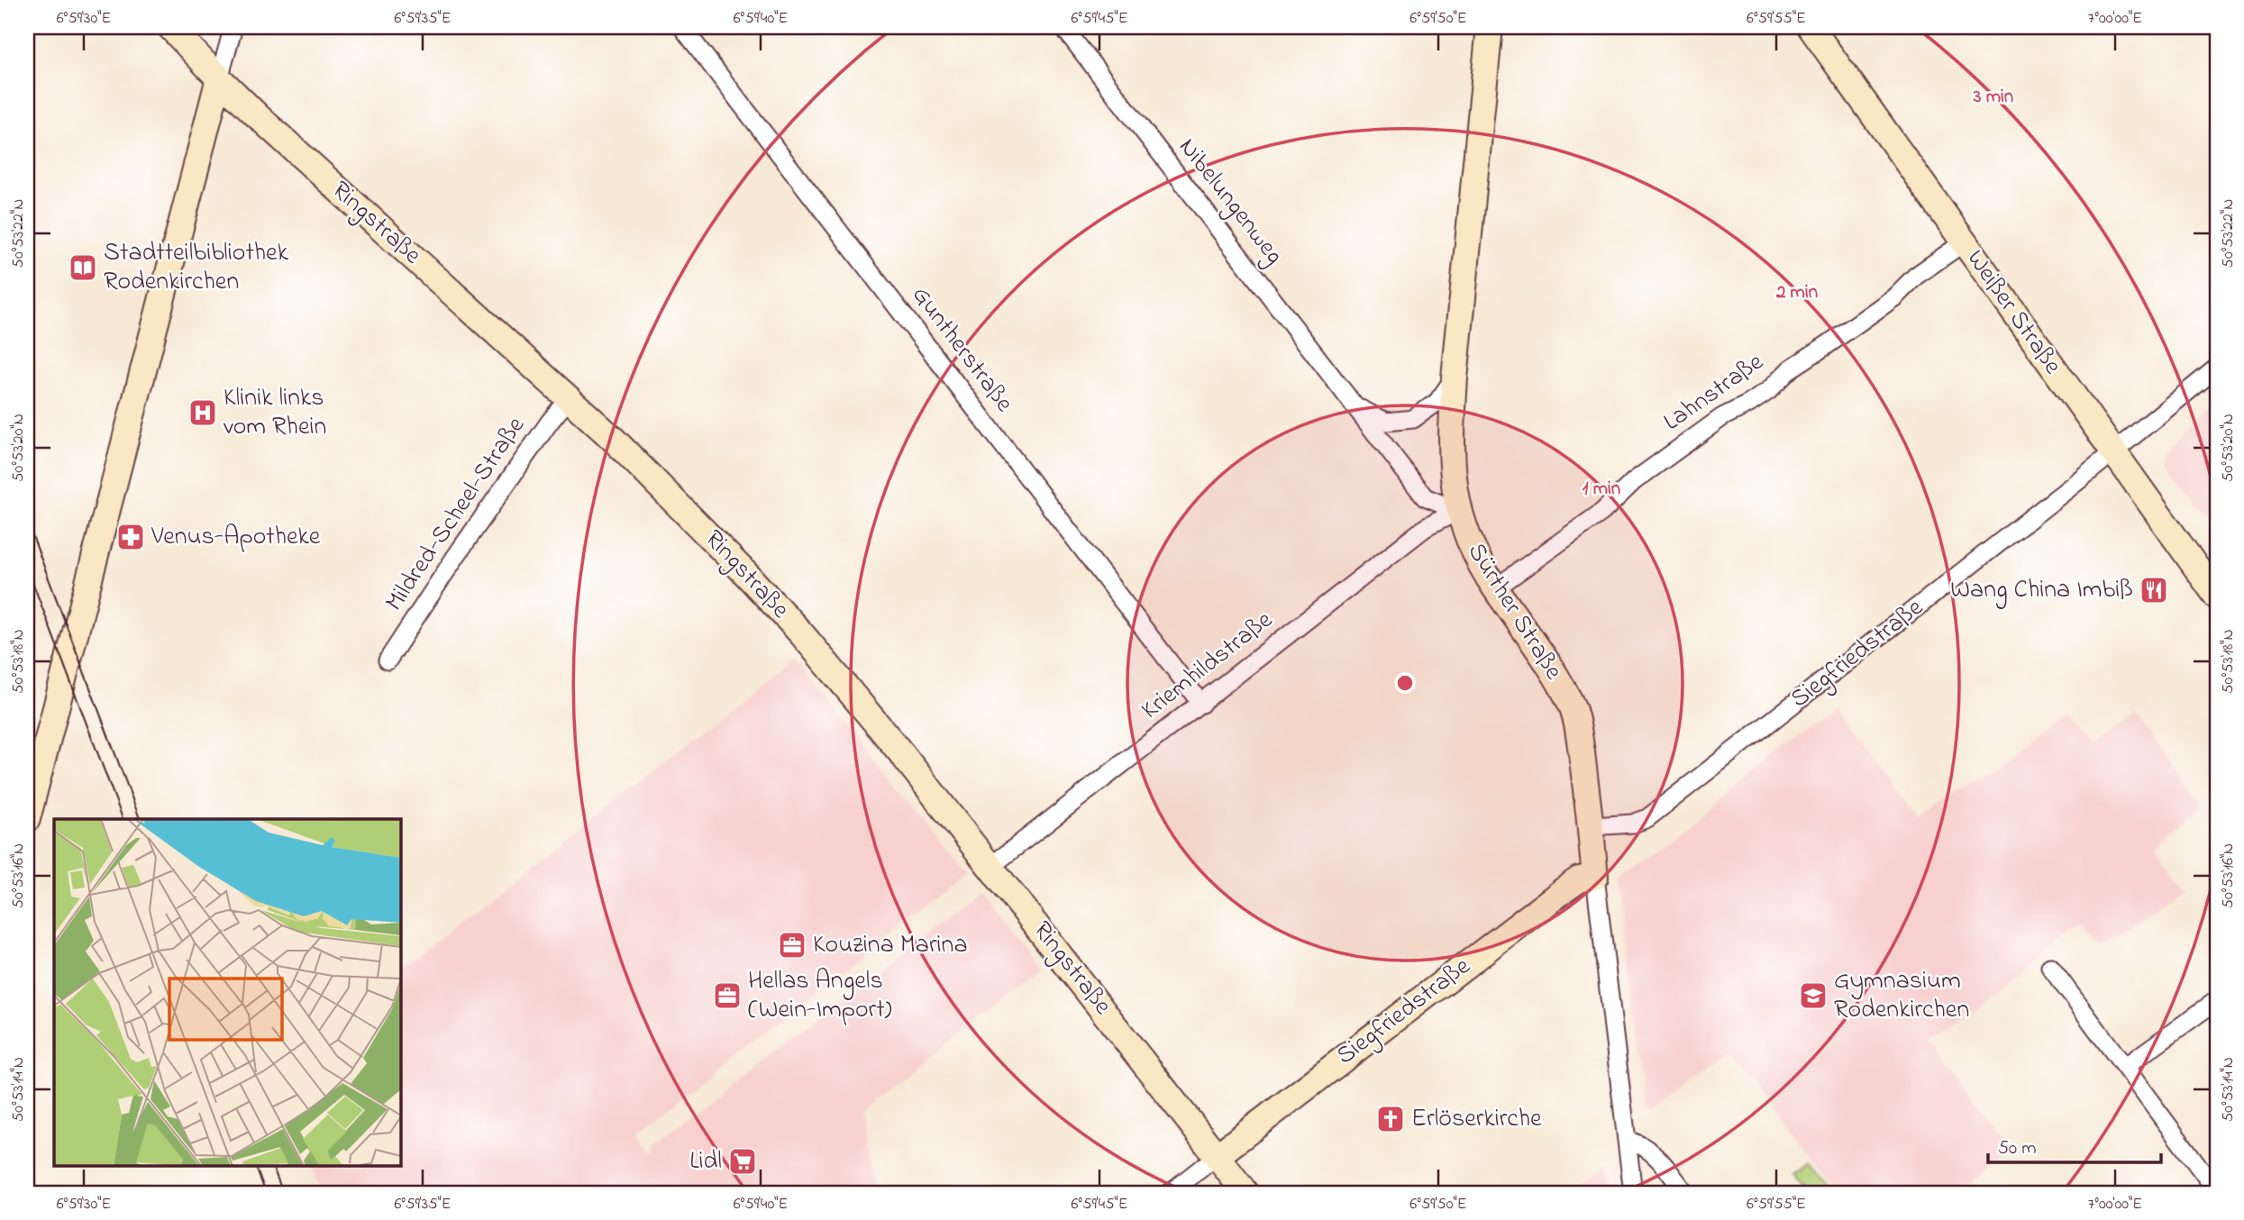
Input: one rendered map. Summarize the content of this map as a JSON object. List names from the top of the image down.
{
  "streets": {
    "street": [
      "Nibelungenweg",
      "Ringstraße",
      "Weißer Straße",
      "Guntherstraße",
      "Lahnstraße",
      "Mildred-Scheel-Straße",
      "Sürther Straße",
      "Siegfriedstraße",
      "Kriemhildstraße"
    ]
  },
  "crossings": [
    ["Nibelungenweg", "Sürther Straße"],
    ["Nibelungenweg", "Kriemhildstraße"],
    ["Ringstraße", "Mildred-Scheel-Straße"],
    ["Ringstraße", "Siegfriedstraße"],
    ["Ringstraße", "Kriemhildstraße"],
    ["Weißer Straße", "Lahnstraße"],
    ["Weißer Straße", "Siegfriedstraße"],
    ["Guntherstraße", "Kriemhildstraße"],
    ["Lahnstraße", "Sürther Straße"],
    ["Sürther Straße", "Siegfriedstraße"],
    ["Sürther Straße", "Kriemhildstraße"]
  ],
  "places": {
    "library": ["Stadtteilbibliothek Rodenkirchen"],
    "hospital": ["Klinik links vom Rhein"],
    "pharmacy": ["Venus-Apotheke"],
    "restaurant": ["Wang China Imbiß"],
    "office": ["Kouzina Marina", "Hellas Angels (Wein-Import)"],
    "school or university": ["Gymnasium Rodenkirchen"],
    "church": ["Erlöserkirche"],
    "supermarket": ["Lidl"]
  },
  "scale_bar": "50 m",
  "coordinates": [
    "6°59'30\"E",
    "6°59'35\"E",
    "6°59'40\"E",
    "6°59'45\"E",
    "6°59'50\"E",
    "6°59'55\"E",
    "7°00'00\"E",
    "50°53'22\"N",
    "50°53'20\"N",
    "50°53'18\"N",
    "50°53'16\"N",
    "50°53'14\"N"
  ],
  "rings": ["3 min", "2 min", "1 min"]
}
